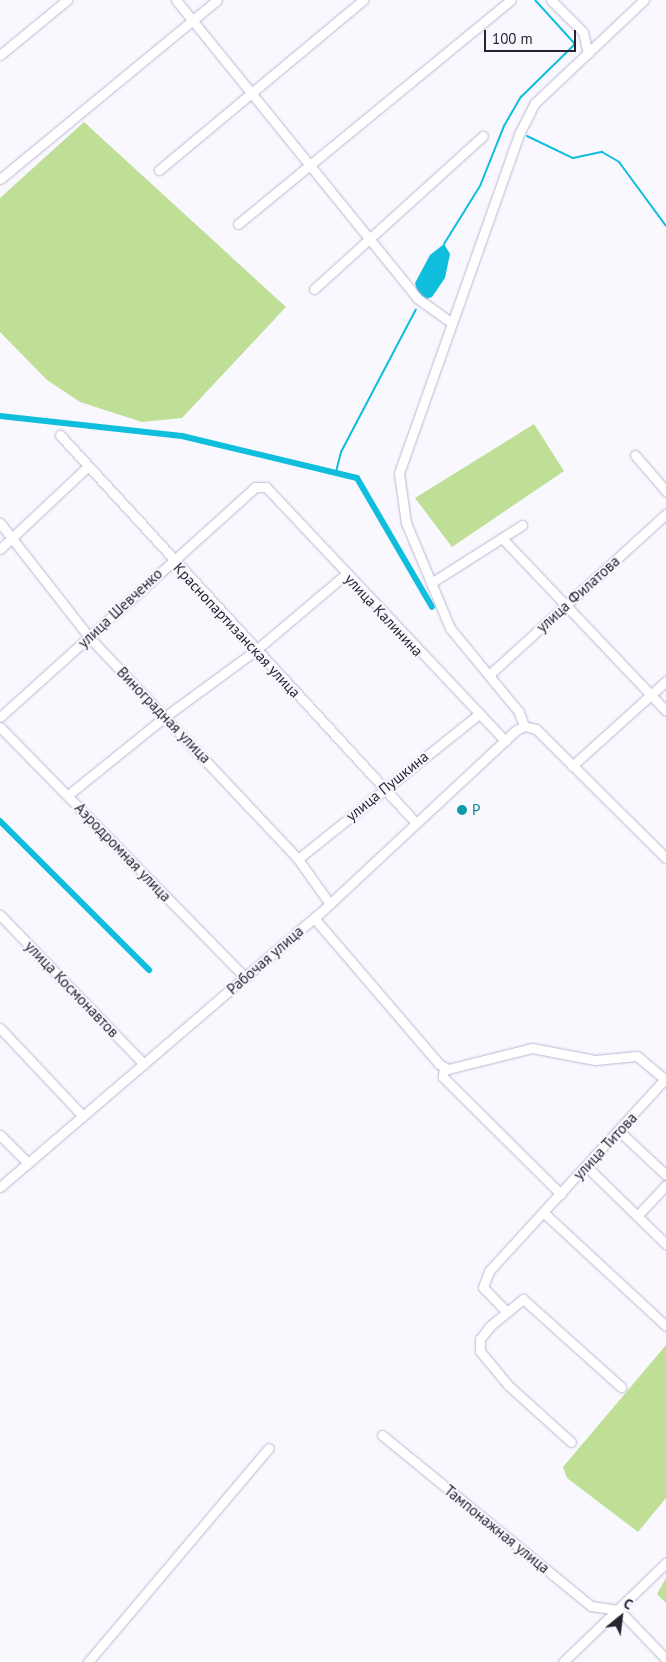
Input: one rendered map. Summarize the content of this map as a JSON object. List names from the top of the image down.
{
  "streets": {
    "street": [
      "улица Филатова",
      "улица Шевченко",
      "улица Калинина",
      "Краснопартизанская улица",
      "Виноградная улица",
      "улица Пушкина",
      "Аэродромная улица",
      "Рабочая улица",
      "улица Космонавтов",
      "улица Титова",
      "Тампонажная улица"
    ]
  },
  "crossings": [
    ["улица Шевченко", "улица Калинина"],
    ["улица Шевченко", "Краснопартизанская улица"],
    ["улица Шевченко", "Виноградная улица"],
    ["улица Калинина", "улица Пушкина"],
    ["улица Калинина", "Рабочая улица"],
    ["Краснопартизанская улица", "улица Пушкина"],
    ["Краснопартизанская улица", "Рабочая улица"],
    ["Виноградная улица", "улица Пушкина"],
    ["Виноградная улица", "Рабочая улица"],
    ["Аэродромная улица", "Рабочая улица"],
    ["Рабочая улица", "улица Космонавтов"]
  ],
  "places": ["Р"],
  "scale_bar": "100 m",
  "north": "top right"
}
